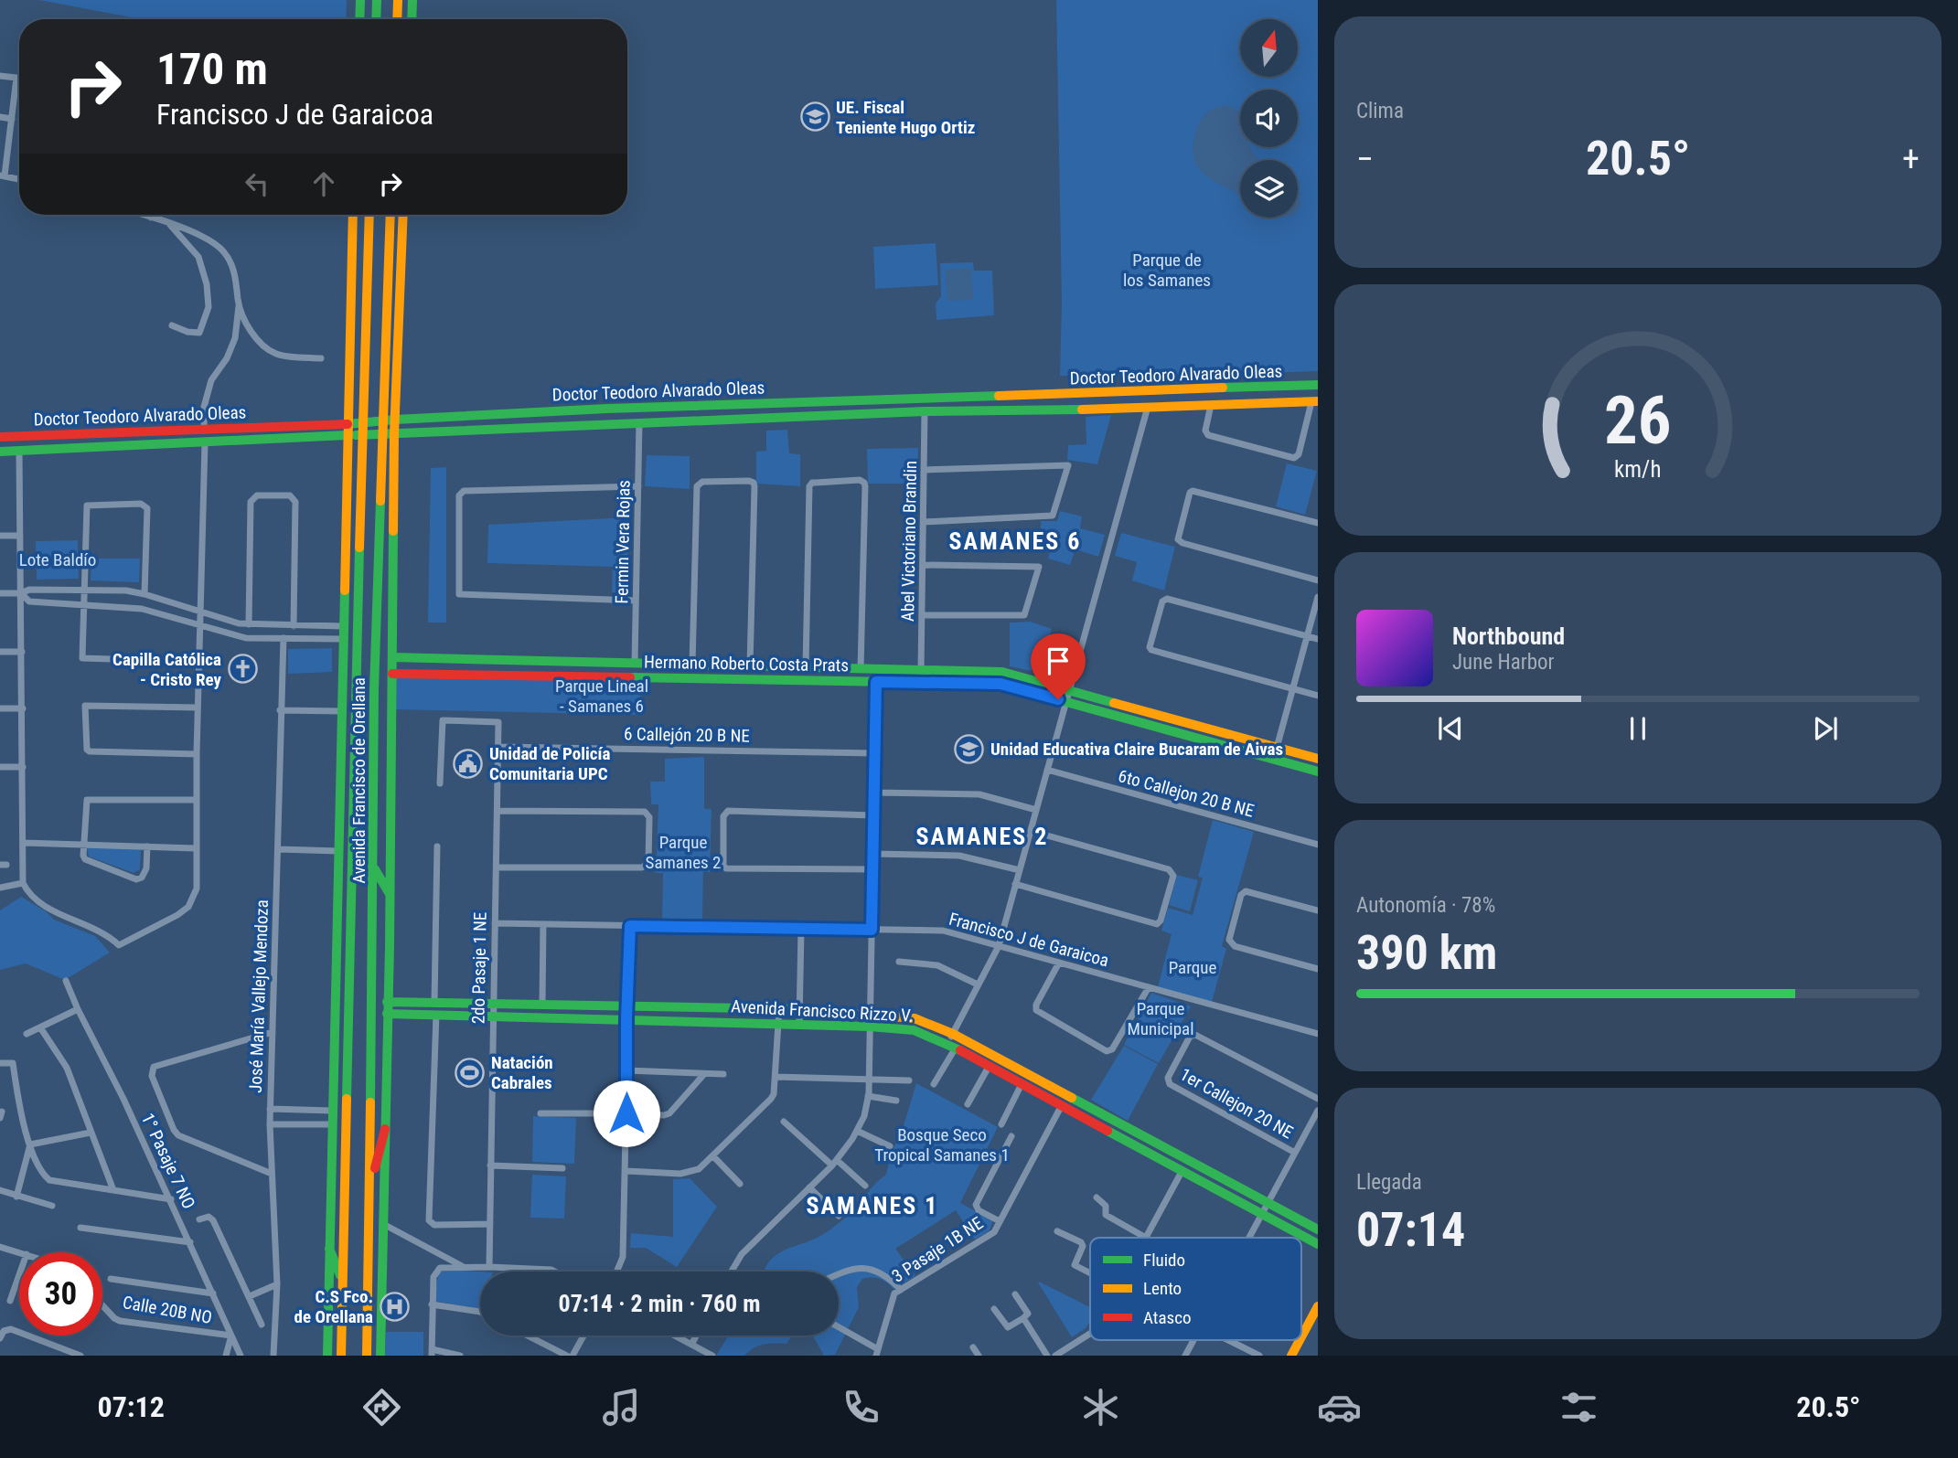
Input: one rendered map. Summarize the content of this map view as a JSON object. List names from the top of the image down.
{
  "streets": {
    "main road": [
      "Doctor Teodoro Alvarado Oleas",
      "Hermano Roberto Costa Prats",
      "Avenida Francisco de Orellana",
      "Avenida Francisco Rizzo V."
    ],
    "street": [
      "Abel Victoriano Brandin",
      "Fermin Vera Rojas",
      "6 Callejón 20 B NE",
      "6to Callejon 20 B NE",
      "Francisco J de Garaicoa",
      "2do Pasaje 1 NE",
      "José María Vallejo Mendoza",
      "1er Callejon 20 NE",
      "1° Pasaje 7 NO",
      "3 Pasaje 1B NE",
      "Calle 20B NO"
    ]
  },
  "crossings": [
    ["Doctor Teodoro Alvarado Oleas", "Abel Victoriano Brandin"],
    ["Doctor Teodoro Alvarado Oleas", "Fermin Vera Rojas"],
    ["Doctor Teodoro Alvarado Oleas", "Avenida Francisco de Orellana"],
    ["Abel Victoriano Brandin", "Hermano Roberto Costa Prats"],
    ["Fermin Vera Rojas", "Hermano Roberto Costa Prats"],
    ["Hermano Roberto Costa Prats", "Avenida Francisco de Orellana"],
    ["6 Callejón 20 B NE", "2do Pasaje 1 NE"],
    ["Avenida Francisco de Orellana", "Avenida Francisco Rizzo V."],
    ["Francisco J de Garaicoa", "2do Pasaje 1 NE"],
    ["2do Pasaje 1 NE", "Avenida Francisco Rizzo V."],
    ["Avenida Francisco Rizzo V.", "3 Pasaje 1B NE"],
    ["1° Pasaje 7 NO", "Calle 20B NO"]
  ],
  "districts": ["SAMANES 6", "SAMANES 2", "SAMANES 1"],
  "parks": [
    "Parque de los Samanes",
    "Lote Baldío",
    "Parque Lineal - Samanes 6",
    "Parque Samanes 2",
    "Parque",
    "Parque Municipal",
    "Bosque Seco Tropical Samanes 1"
  ],
  "places": {
    "school or university": ["UE. Fiscal Teniente Hugo Ortiz", "Unidad Educativa Claire Bucaram de Aivas"],
    "church": ["Capilla Católica - Cristo Rey"],
    "public building": ["Unidad de Policía Comunitaria UPC"],
    "sports": ["Natación Cabrales"],
    "hospital": ["C.S Fco. de Orellana"]
  },
  "legend": ["Fluido", "Lento", "Atasco"],
  "north": "top",
  "page": {
    "tile": [
      "Clima",
      ["Autonomía · 78%", "390 km"],
      ["Llegada", "07:14"]
    ],
    "turn": ["170 m", "Francisco J de Garaicoa"],
    "heat": ["−", "20.5°", "+"],
    "song": ["Northbound", "June Harbor"],
    "limit": "30",
    "trip": "07:14 · 2 min · 760 m",
    "tabs": ["07:12", "20.5°"],
    "gauge": ["26", "km/h"]
  }
}
